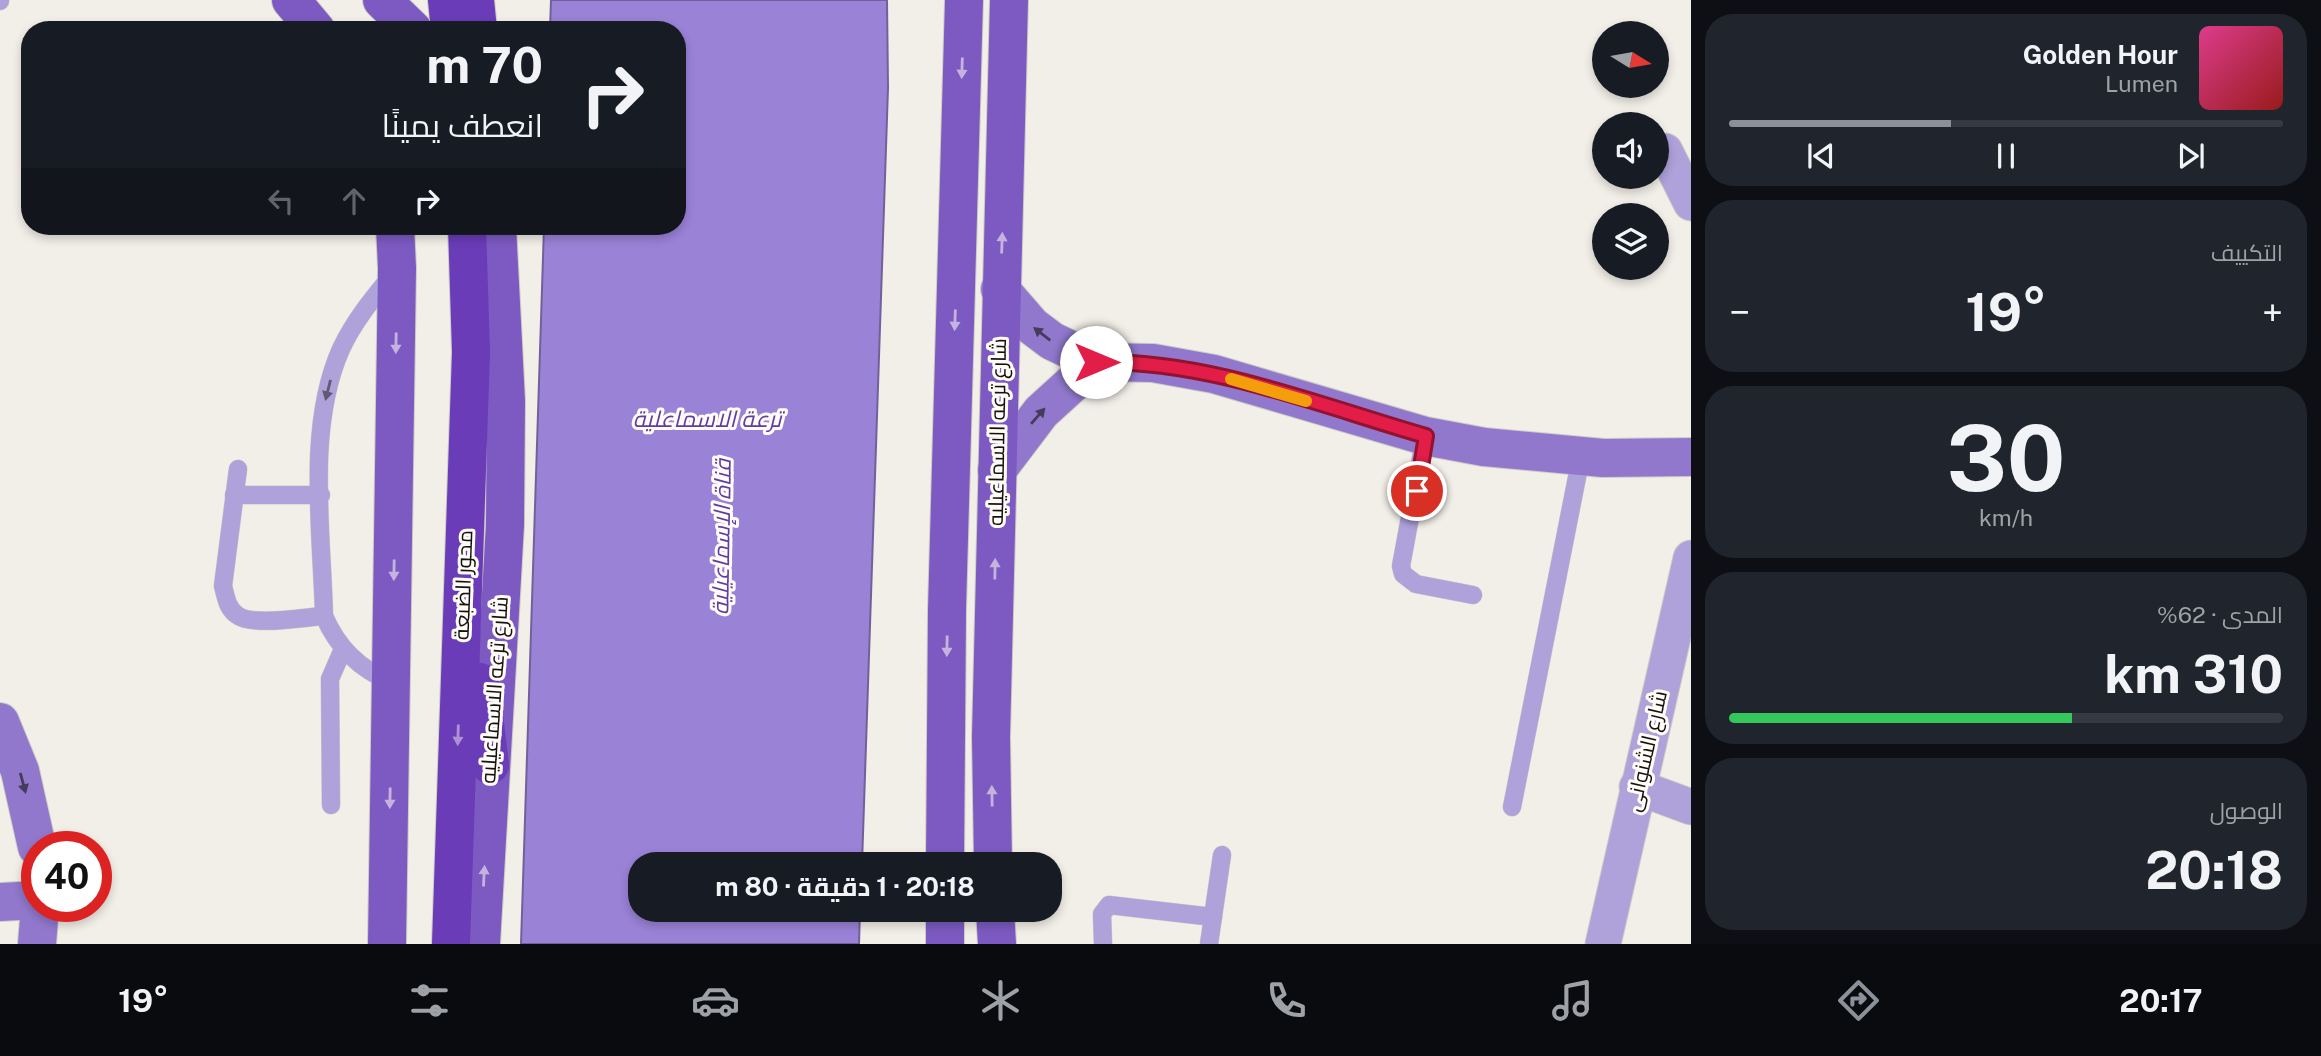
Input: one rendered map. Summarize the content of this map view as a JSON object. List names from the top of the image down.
{
  "streets": {
    "highway": ["محور الضبعة"],
    "main road": ["شارع ترعه الاسماعيليه"],
    "street": ["شارع الشنوانى"]
  },
  "water": ["ترعة الاسماعلية", "قناة الإسماعيلية"],
  "north": "right",
  "page": {
    "turn": ["70 m", "انعطف يمينًا"],
    "song": ["Golden Hour", "Lumen"],
    "tile": [
      "التكييف",
      ["30", "km/h"],
      ["المدى · 62%", "310 km"],
      ["الوصول", "20:18"]
    ],
    "heat": ["−", "19°", "+"],
    "limit": "40",
    "trip": "20:18 · 1 دقيقة · 80 m",
    "tabs": ["20:17", "19°"]
  }
}
